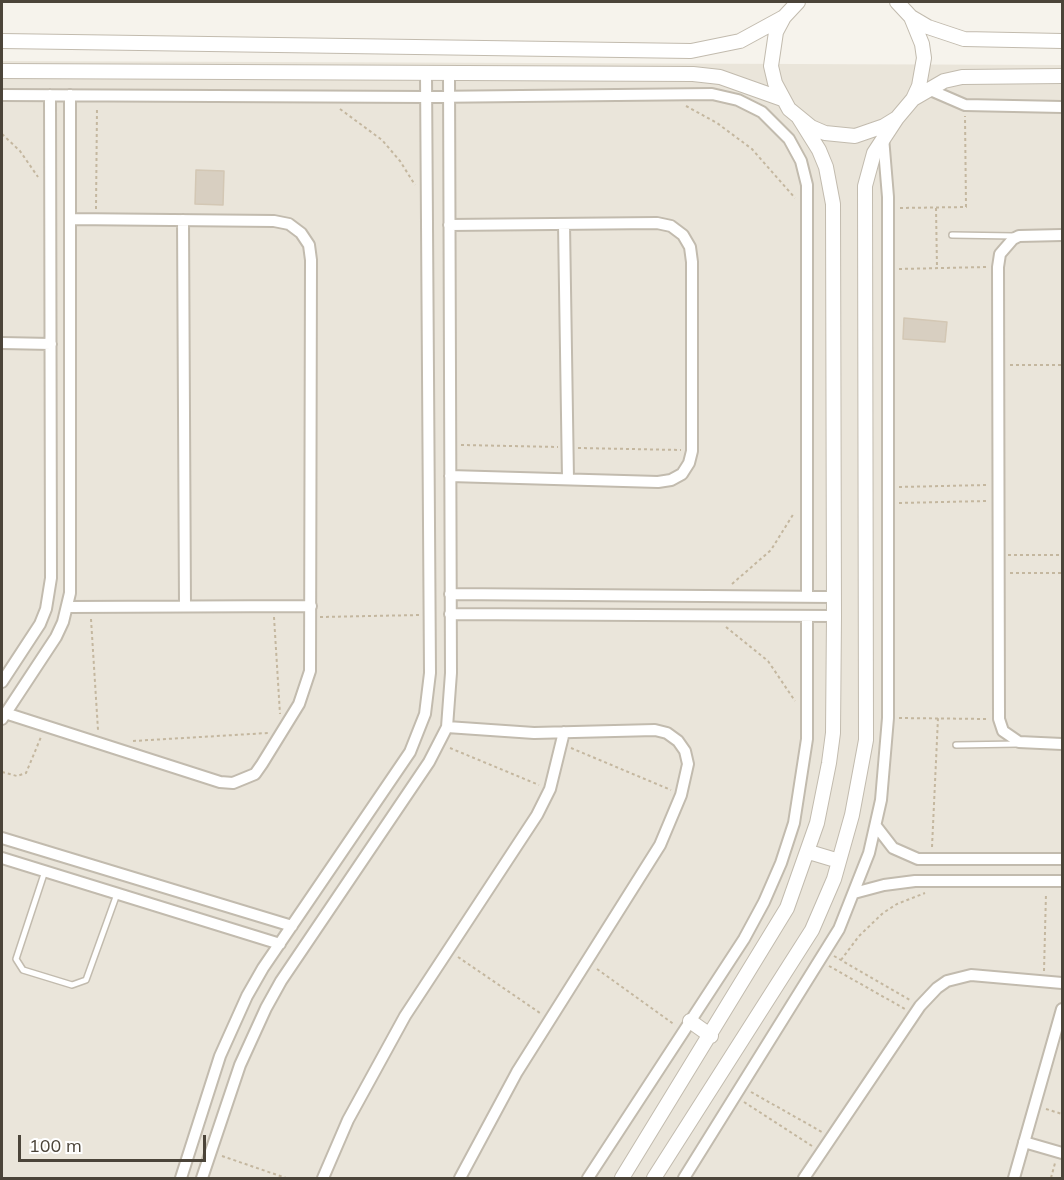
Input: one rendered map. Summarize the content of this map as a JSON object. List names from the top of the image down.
{
  "scale_bar": "100 m"
}
